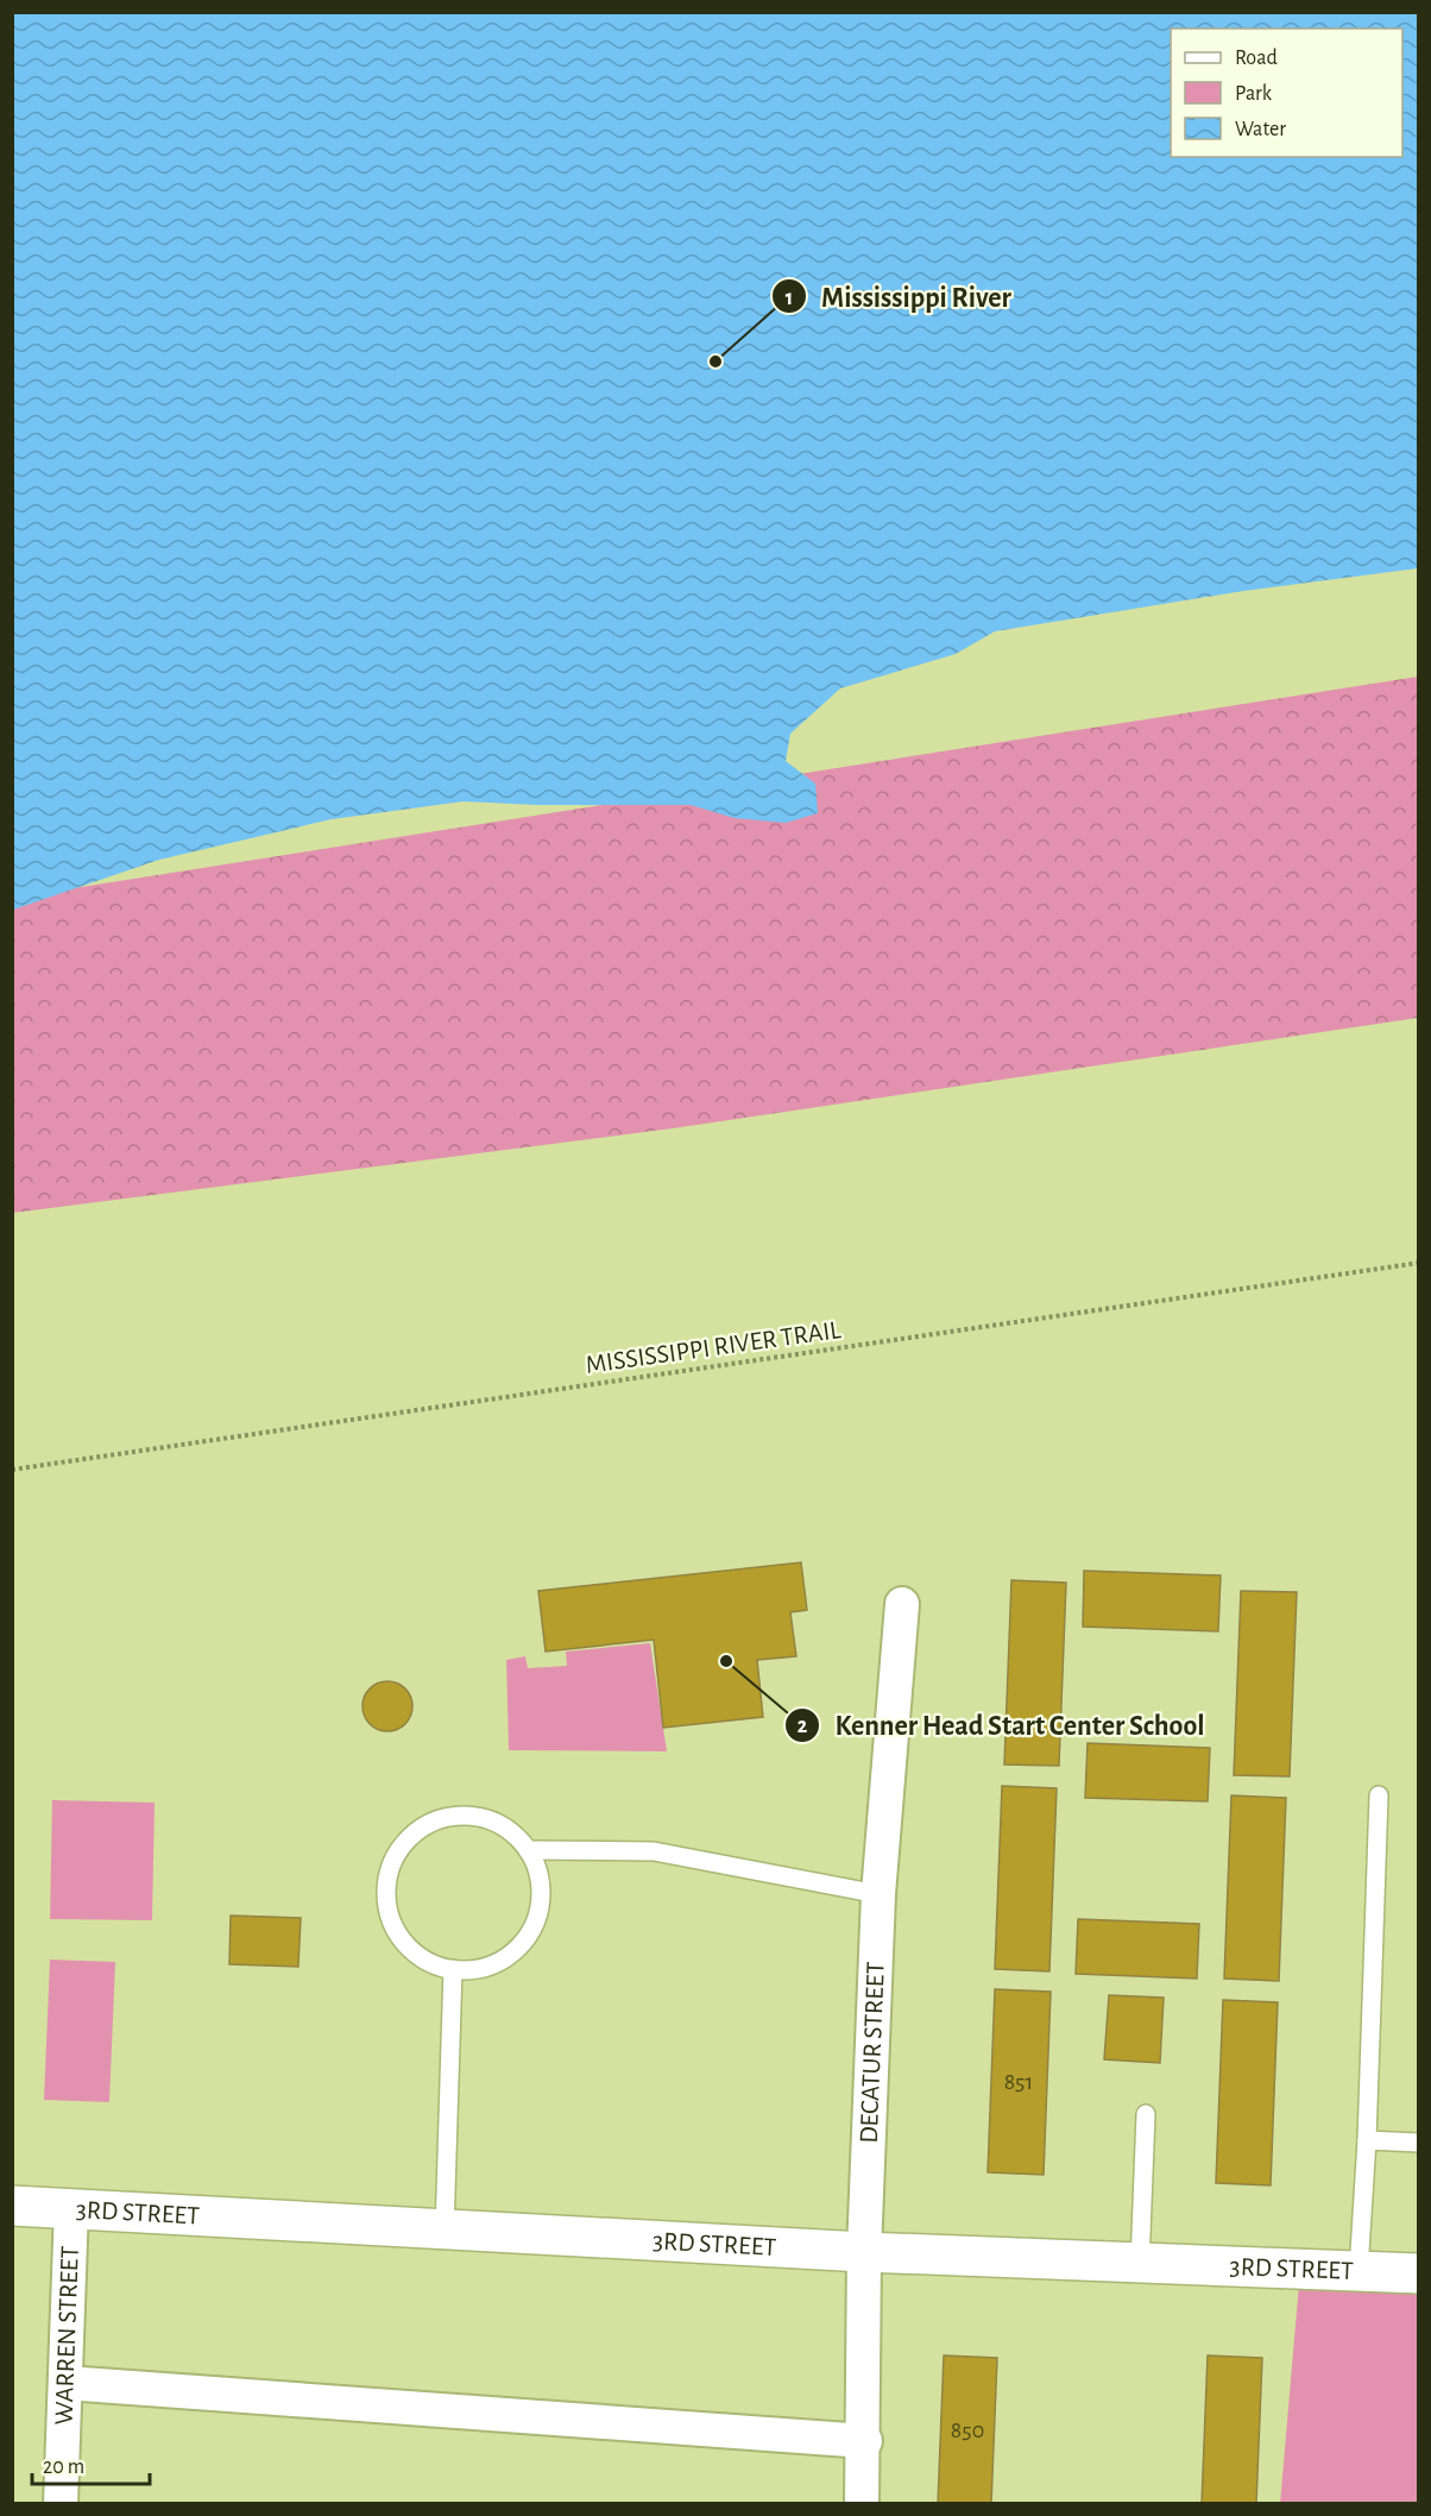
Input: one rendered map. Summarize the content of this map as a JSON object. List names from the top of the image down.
{
  "streets": {
    "main road": ["3RD STREET"],
    "street": ["DECATUR STREET", "WARREN STREET"],
    "path": ["MISSISSIPPI RIVER TRAIL"]
  },
  "crossings": [
    ["DECATUR STREET", "3RD STREET"],
    ["3RD STREET", "WARREN STREET"]
  ],
  "places": ["Mississippi River", "Kenner Head Start Center School"],
  "house_numbers": ["851", "850"],
  "legend": ["Road", "Park", "Water"],
  "scale_bar": "20 m"
}
